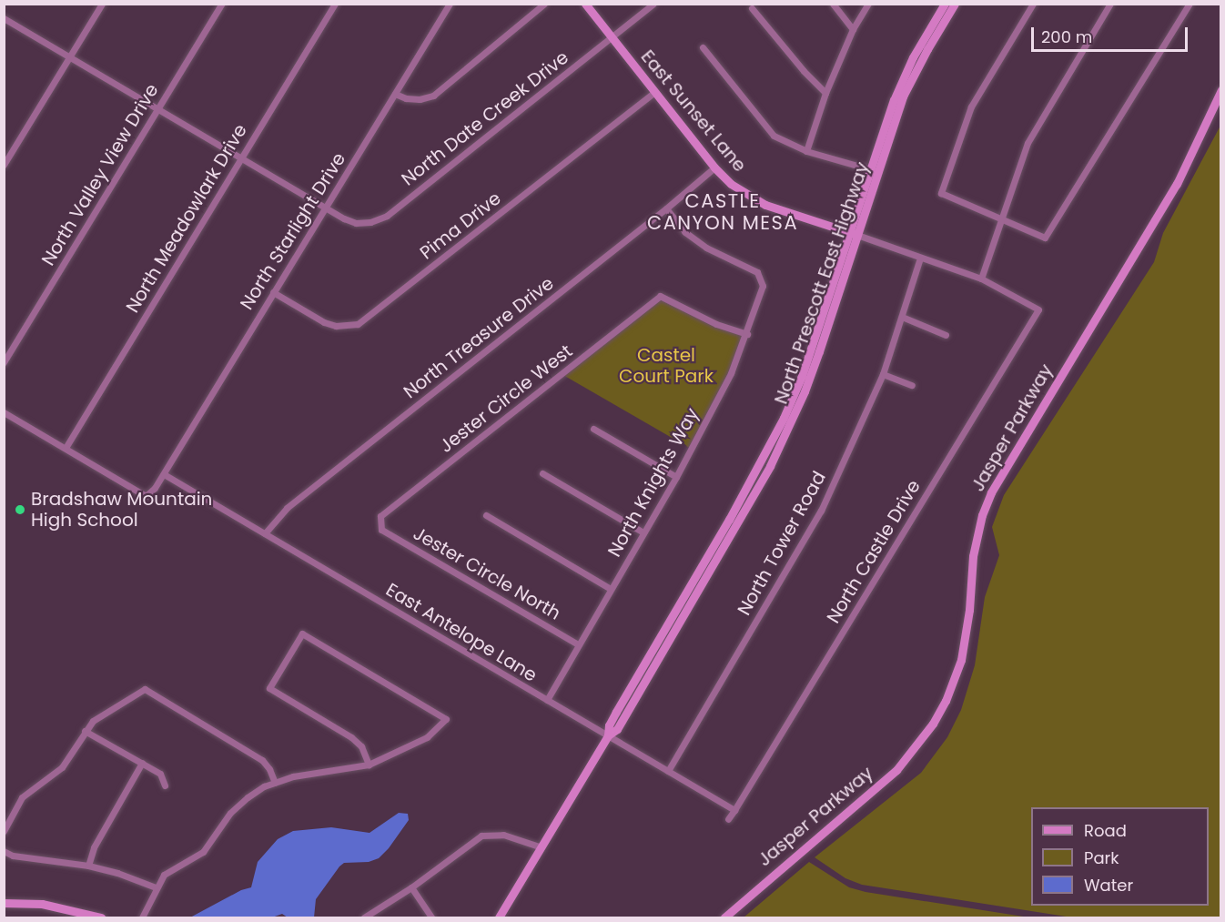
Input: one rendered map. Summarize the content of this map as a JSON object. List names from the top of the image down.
{
  "streets": {
    "street": [
      "East Sunset Lane",
      "North Date Creek Drive",
      "North Valley View Drive",
      "North Meadowlark Drive",
      "Pima Drive",
      "North Starlight Drive",
      "North Prescott East Highway",
      "North Treasure Drive",
      "Jester Circle West",
      "Jasper Parkway",
      "North Knights Way",
      "North Tower Road",
      "North Castle Drive",
      "Jester Circle North",
      "East Antelope Lane"
    ]
  },
  "crossings": [
    ["East Sunset Lane", "North Date Creek Drive"],
    ["East Sunset Lane", "Pima Drive"],
    ["East Sunset Lane", "North Prescott East Highway"],
    ["East Sunset Lane", "North Treasure Drive"],
    ["East Sunset Lane", "North Tower Road"],
    ["East Sunset Lane", "North Castle Drive"],
    ["North Date Creek Drive", "North Valley View Drive"],
    ["North Date Creek Drive", "North Meadowlark Drive"],
    ["North Date Creek Drive", "North Starlight Drive"],
    ["North Meadowlark Drive", "North Starlight Drive"],
    ["Pima Drive", "North Starlight Drive"],
    ["North Starlight Drive", "East Antelope Lane"],
    ["North Prescott East Highway", "East Antelope Lane"],
    ["North Treasure Drive", "North Knights Way"],
    ["North Treasure Drive", "East Antelope Lane"],
    ["Jester Circle West", "North Knights Way"],
    ["Jester Circle West", "Jester Circle North"],
    ["North Knights Way", "Jester Circle North"],
    ["North Knights Way", "East Antelope Lane"],
    ["North Tower Road", "East Antelope Lane"],
    ["North Castle Drive", "East Antelope Lane"]
  ],
  "districts": ["CASTLE CANYON MESA"],
  "parks": ["Castel Court Park"],
  "places": ["Bradshaw Mountain High School"],
  "legend": ["Road", "Park", "Water"],
  "scale_bar": "200 m"
}
